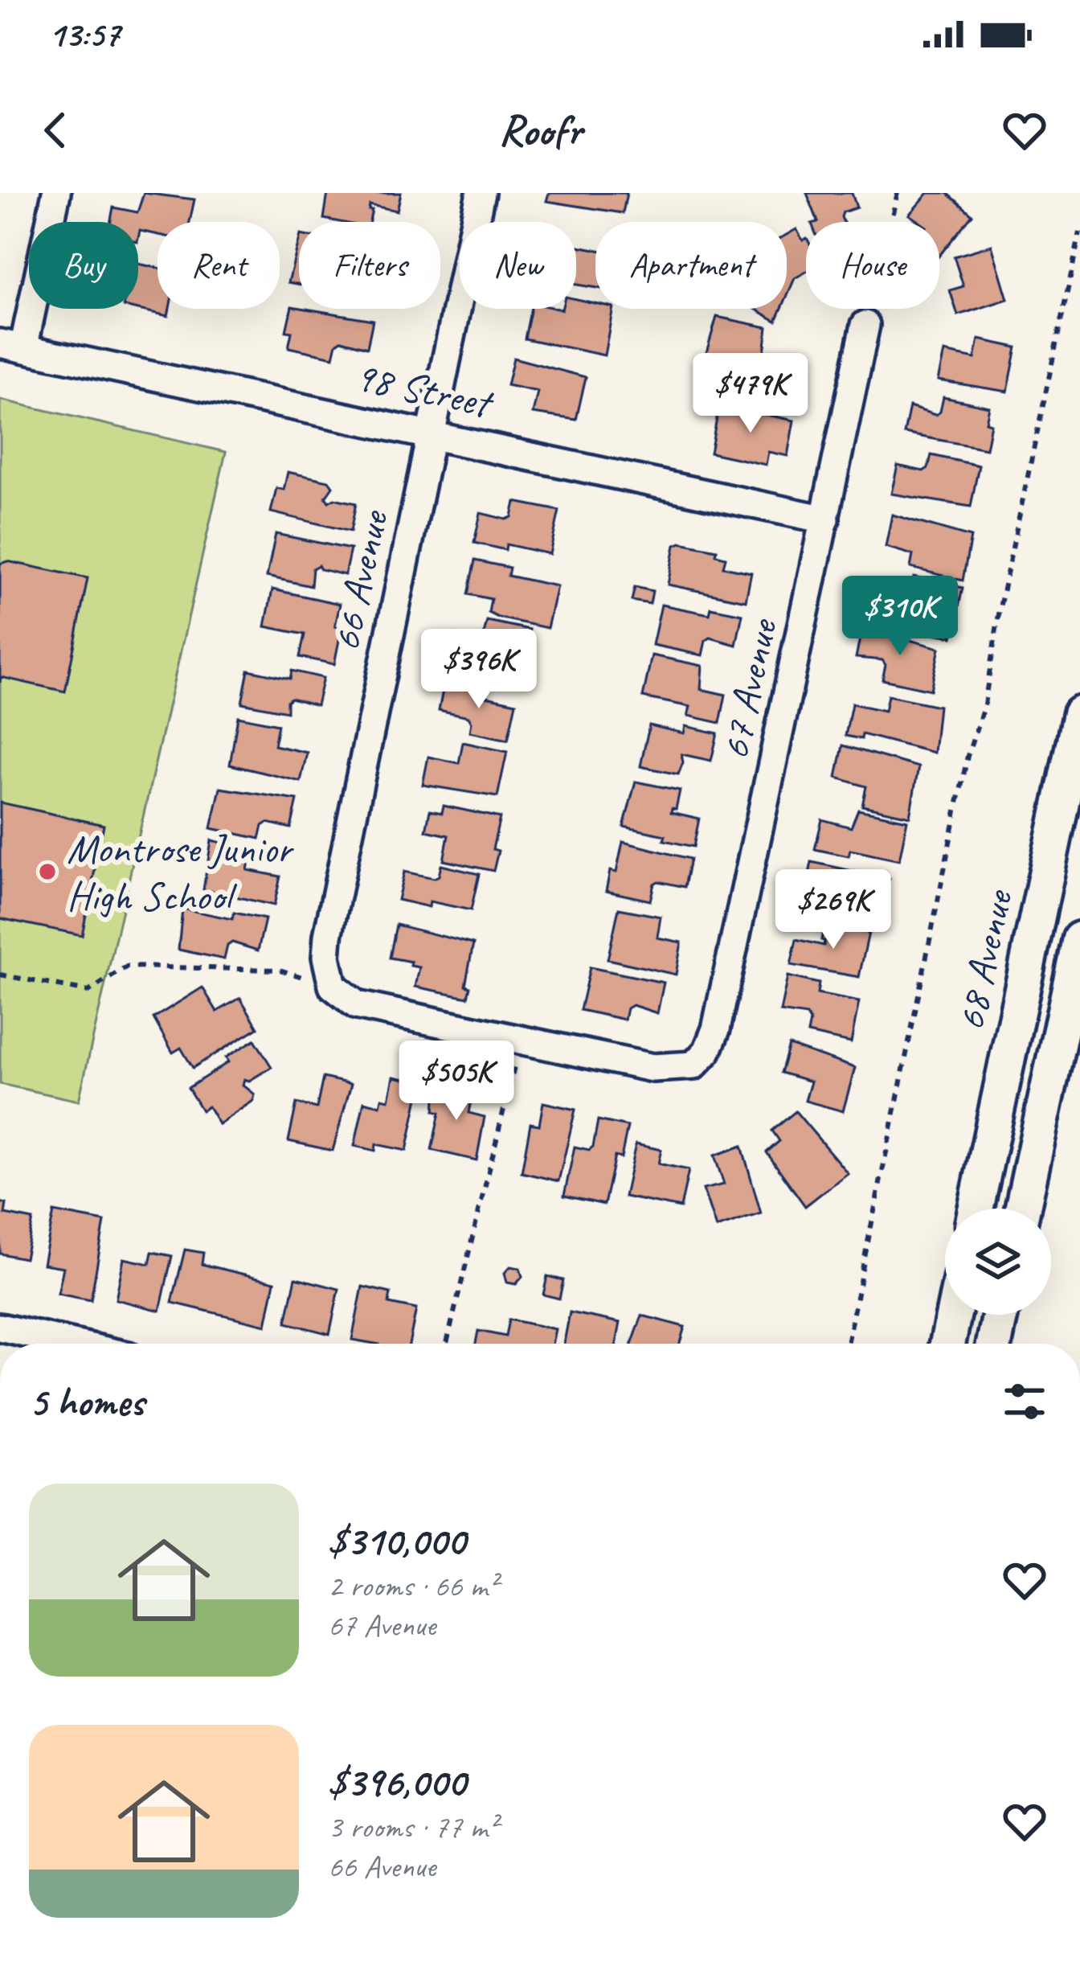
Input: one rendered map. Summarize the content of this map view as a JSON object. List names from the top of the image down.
{
  "streets": {
    "main road": ["68 Avenue"],
    "street": ["98 Street", "66 Avenue", "67 Avenue"]
  },
  "crossings": [
    ["98 Street", "66 Avenue"],
    ["98 Street", "67 Avenue"]
  ],
  "places": ["Montrose Junior High School"],
  "page": {
    "status": "13:57",
    "header": "Roofr",
    "chip": [
      "Buy",
      "Rent",
      "Filters",
      "New",
      "Apartment",
      "House"
    ],
    "price": [
      "$479K",
      "$310K",
      "$396K",
      "$269K",
      "$505K"
    ],
    "heading": "5 homes",
    "list": [
      {
        "name": "$310,000",
        "note": "2 rooms · 66 m² · 67 Avenue"
      },
      {
        "name": "$396,000",
        "note": "3 rooms · 77 m² · 66 Avenue"
      }
    ]
  }
}
